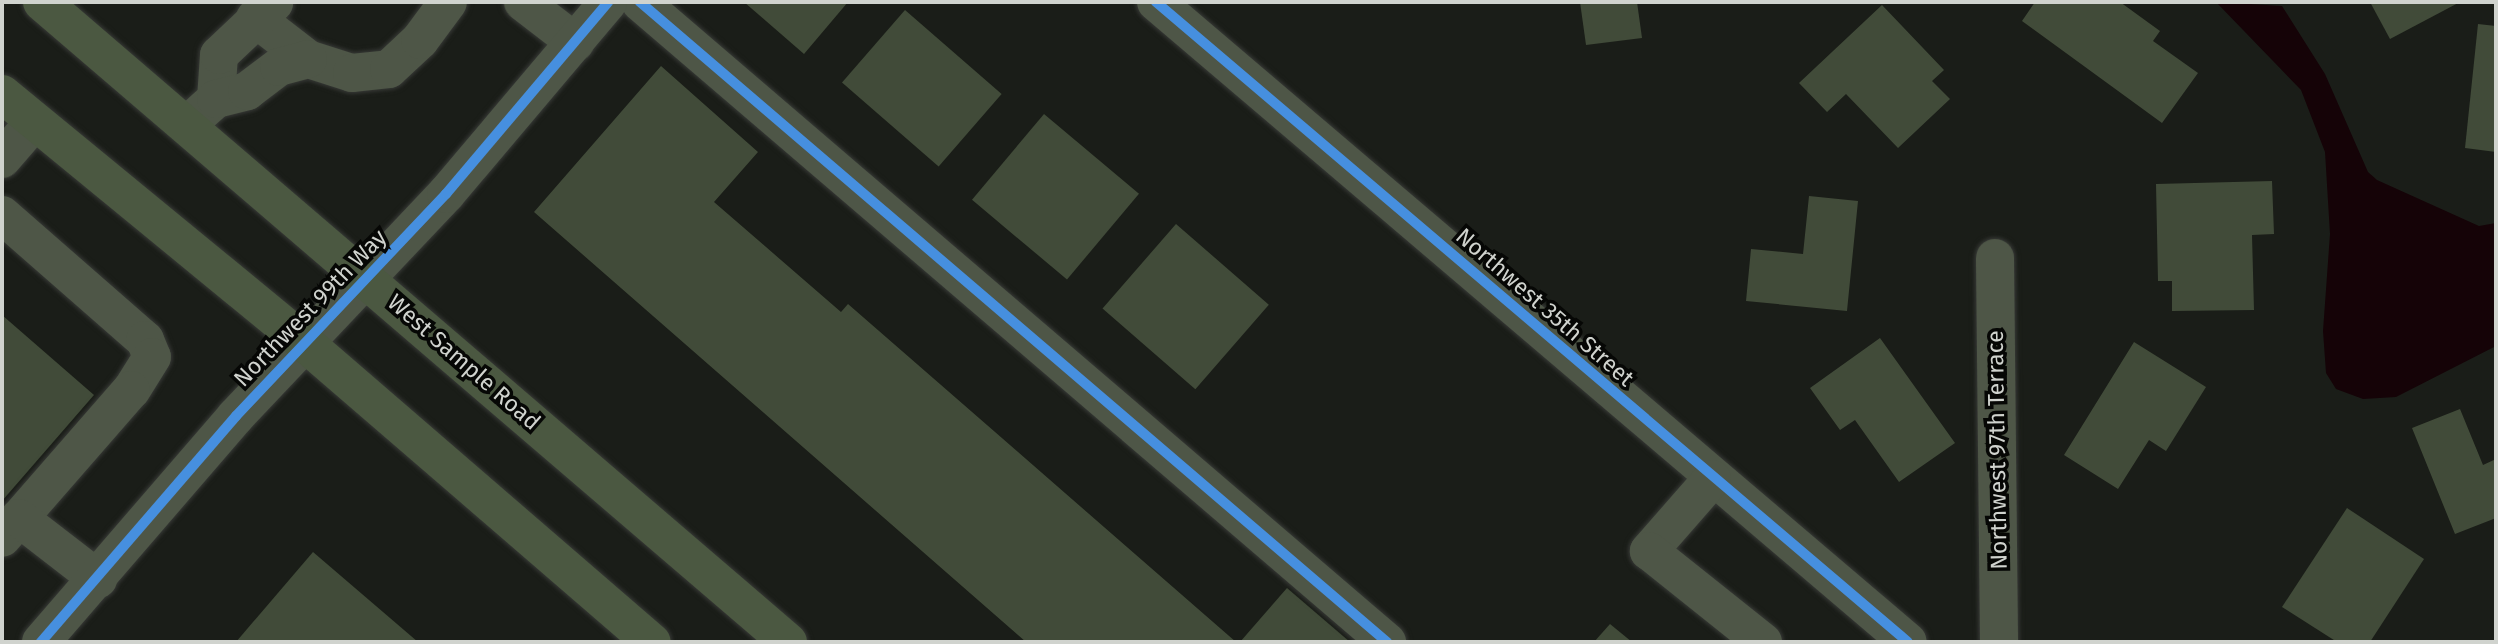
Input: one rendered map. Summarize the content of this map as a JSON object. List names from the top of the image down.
{
  "streets": {
    "main road": ["West Sample Road"],
    "street": ["Northwest 35th Street", "Northwest 99th Way", "Northwest 97th Terrace"]
  },
  "crossings": [
    ["Northwest 99th Way", "West Sample Road"]
  ]
}
